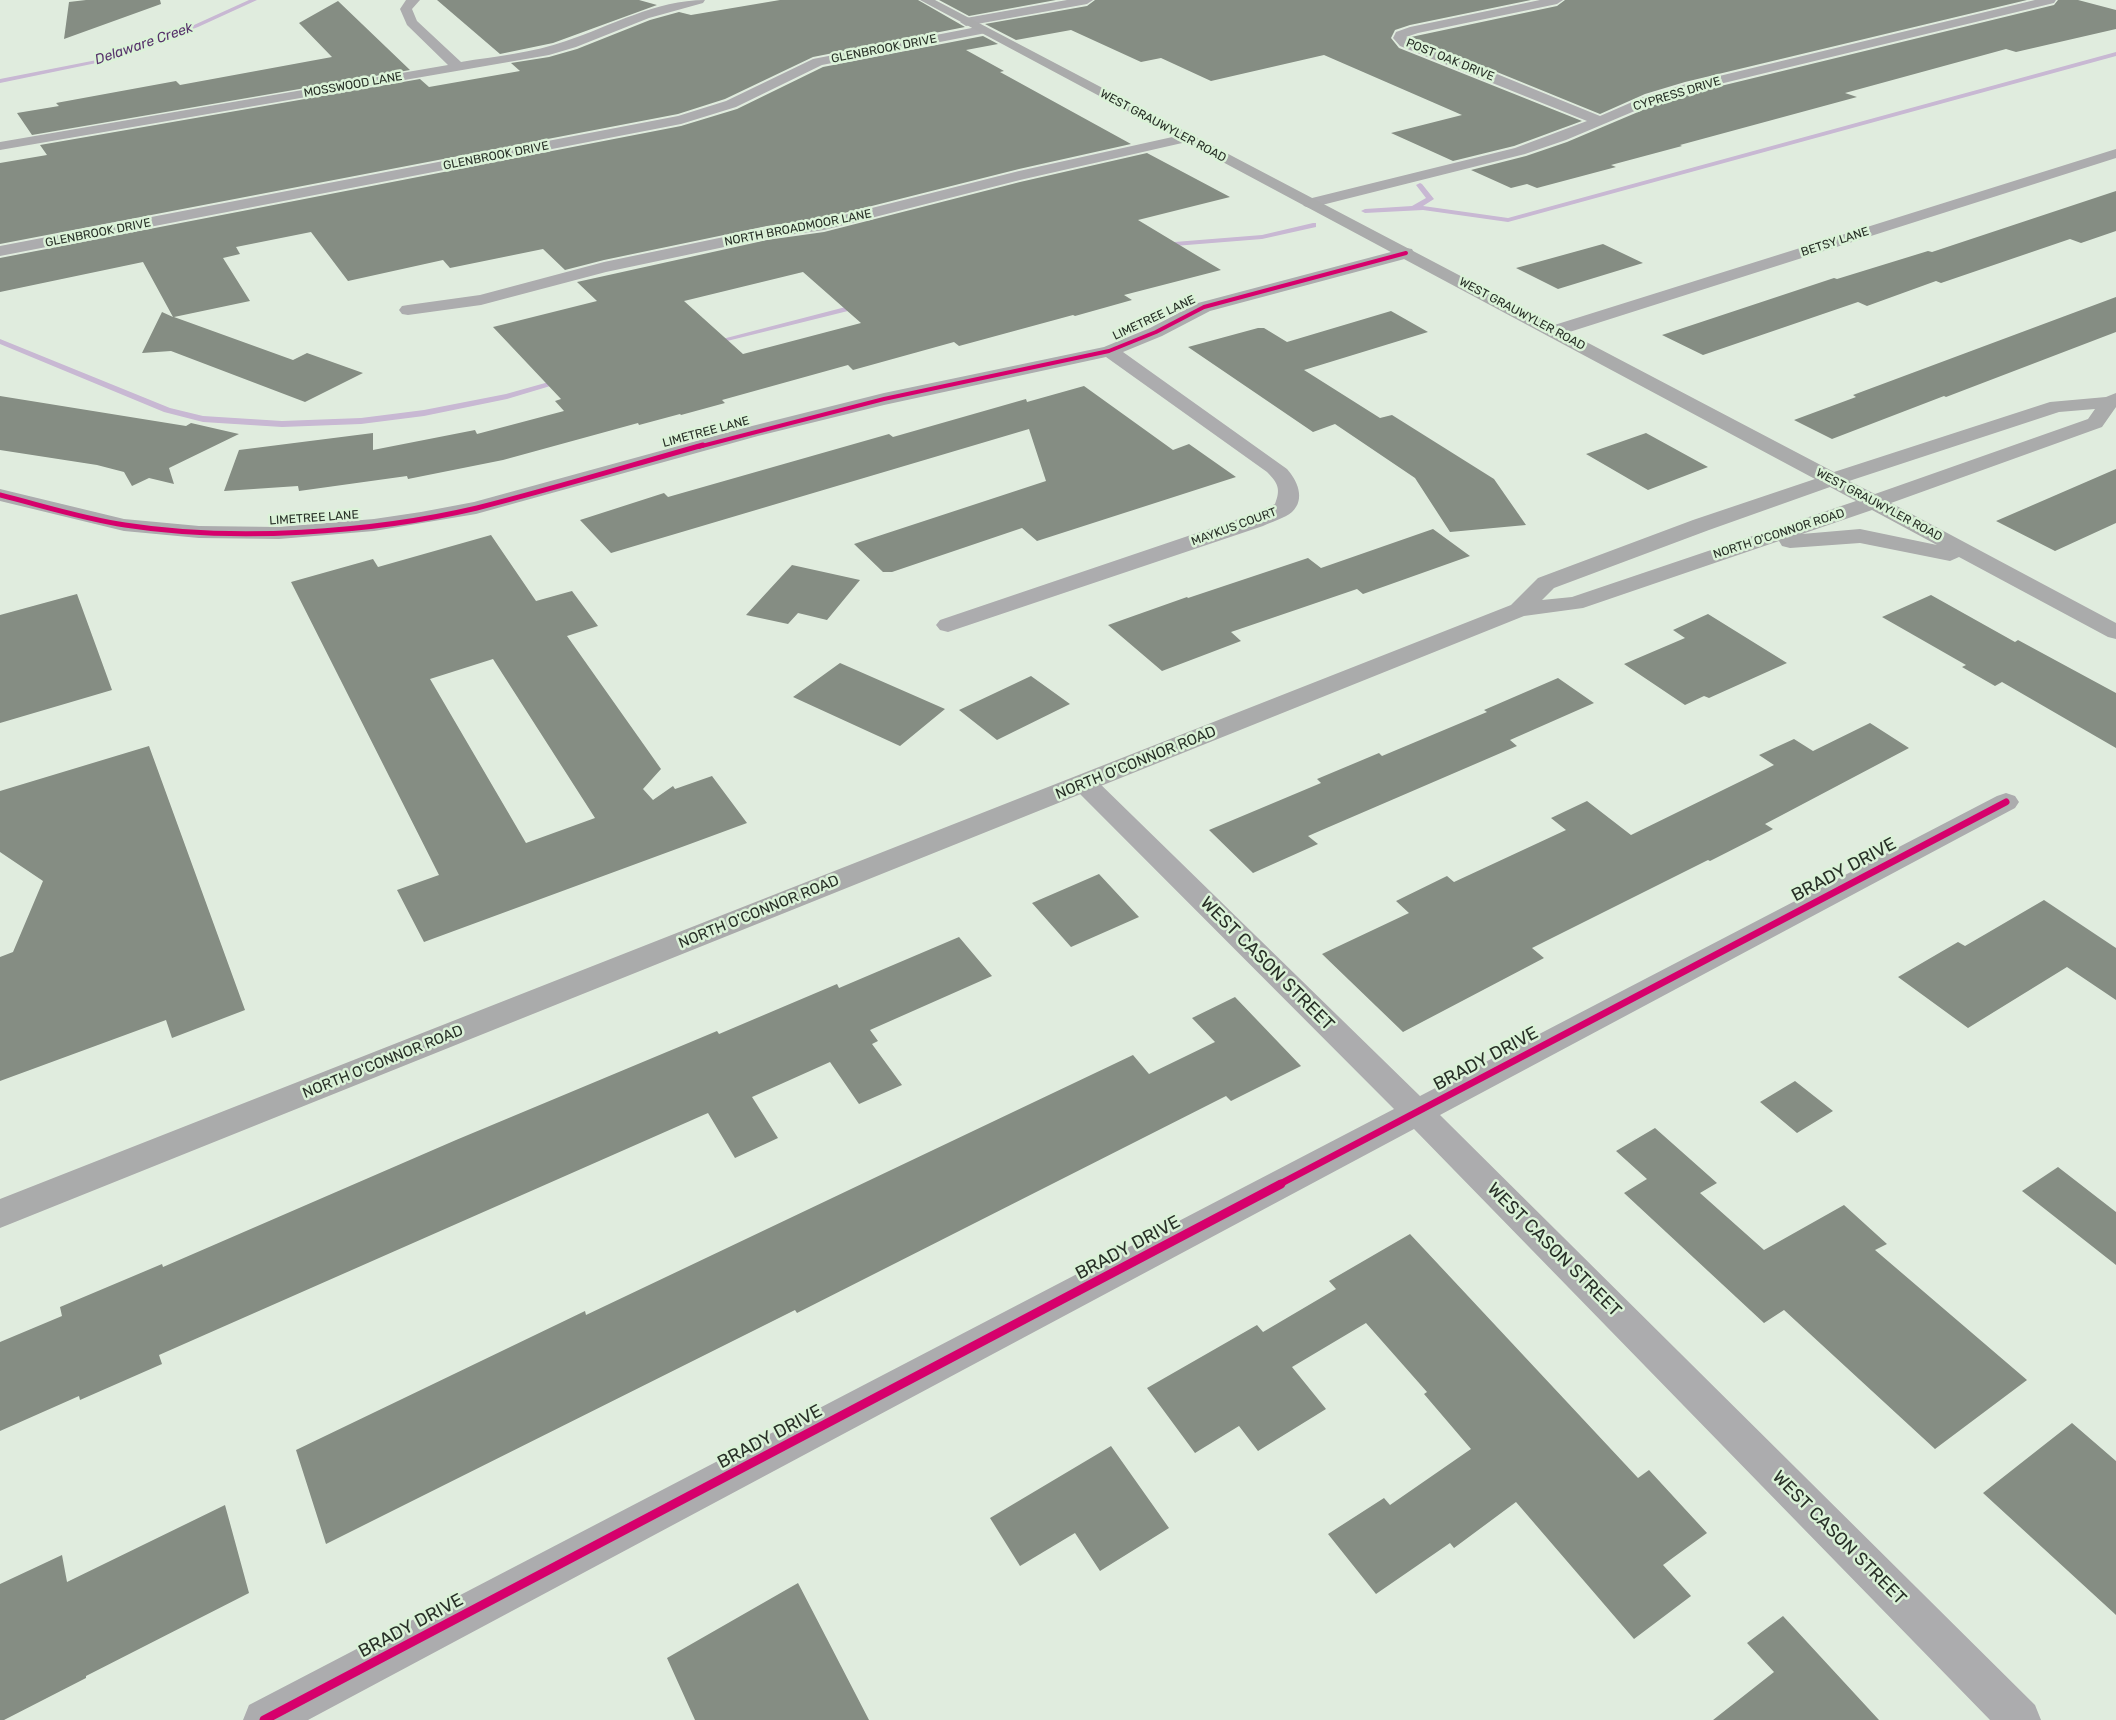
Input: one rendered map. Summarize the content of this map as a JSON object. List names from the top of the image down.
{
  "streets": {
    "main road": ["WEST GRAUWYLER ROAD", "NORTH O'CONNOR ROAD"],
    "street": [
      "GLENBROOK DRIVE",
      "POST OAK DRIVE",
      "MOSSWOOD LANE",
      "CYPRESS DRIVE",
      "NORTH BROADMOOR LANE",
      "BETSY LANE",
      "LIMETREE LANE",
      "MAYKUS COURT",
      "BRADY DRIVE",
      "WEST CASON STREET"
    ]
  },
  "crossings": [
    ["GLENBROOK DRIVE", "WEST GRAUWYLER ROAD"],
    ["POST OAK DRIVE", "CYPRESS DRIVE"],
    ["CYPRESS DRIVE", "WEST GRAUWYLER ROAD"],
    ["WEST GRAUWYLER ROAD", "NORTH BROADMOOR LANE"],
    ["WEST GRAUWYLER ROAD", "BETSY LANE"],
    ["WEST GRAUWYLER ROAD", "LIMETREE LANE"],
    ["WEST GRAUWYLER ROAD", "NORTH O'CONNOR ROAD"],
    ["LIMETREE LANE", "MAYKUS COURT"],
    ["NORTH O'CONNOR ROAD", "WEST CASON STREET"],
    ["BRADY DRIVE", "WEST CASON STREET"]
  ],
  "water": ["Delaware Creek"]
}
